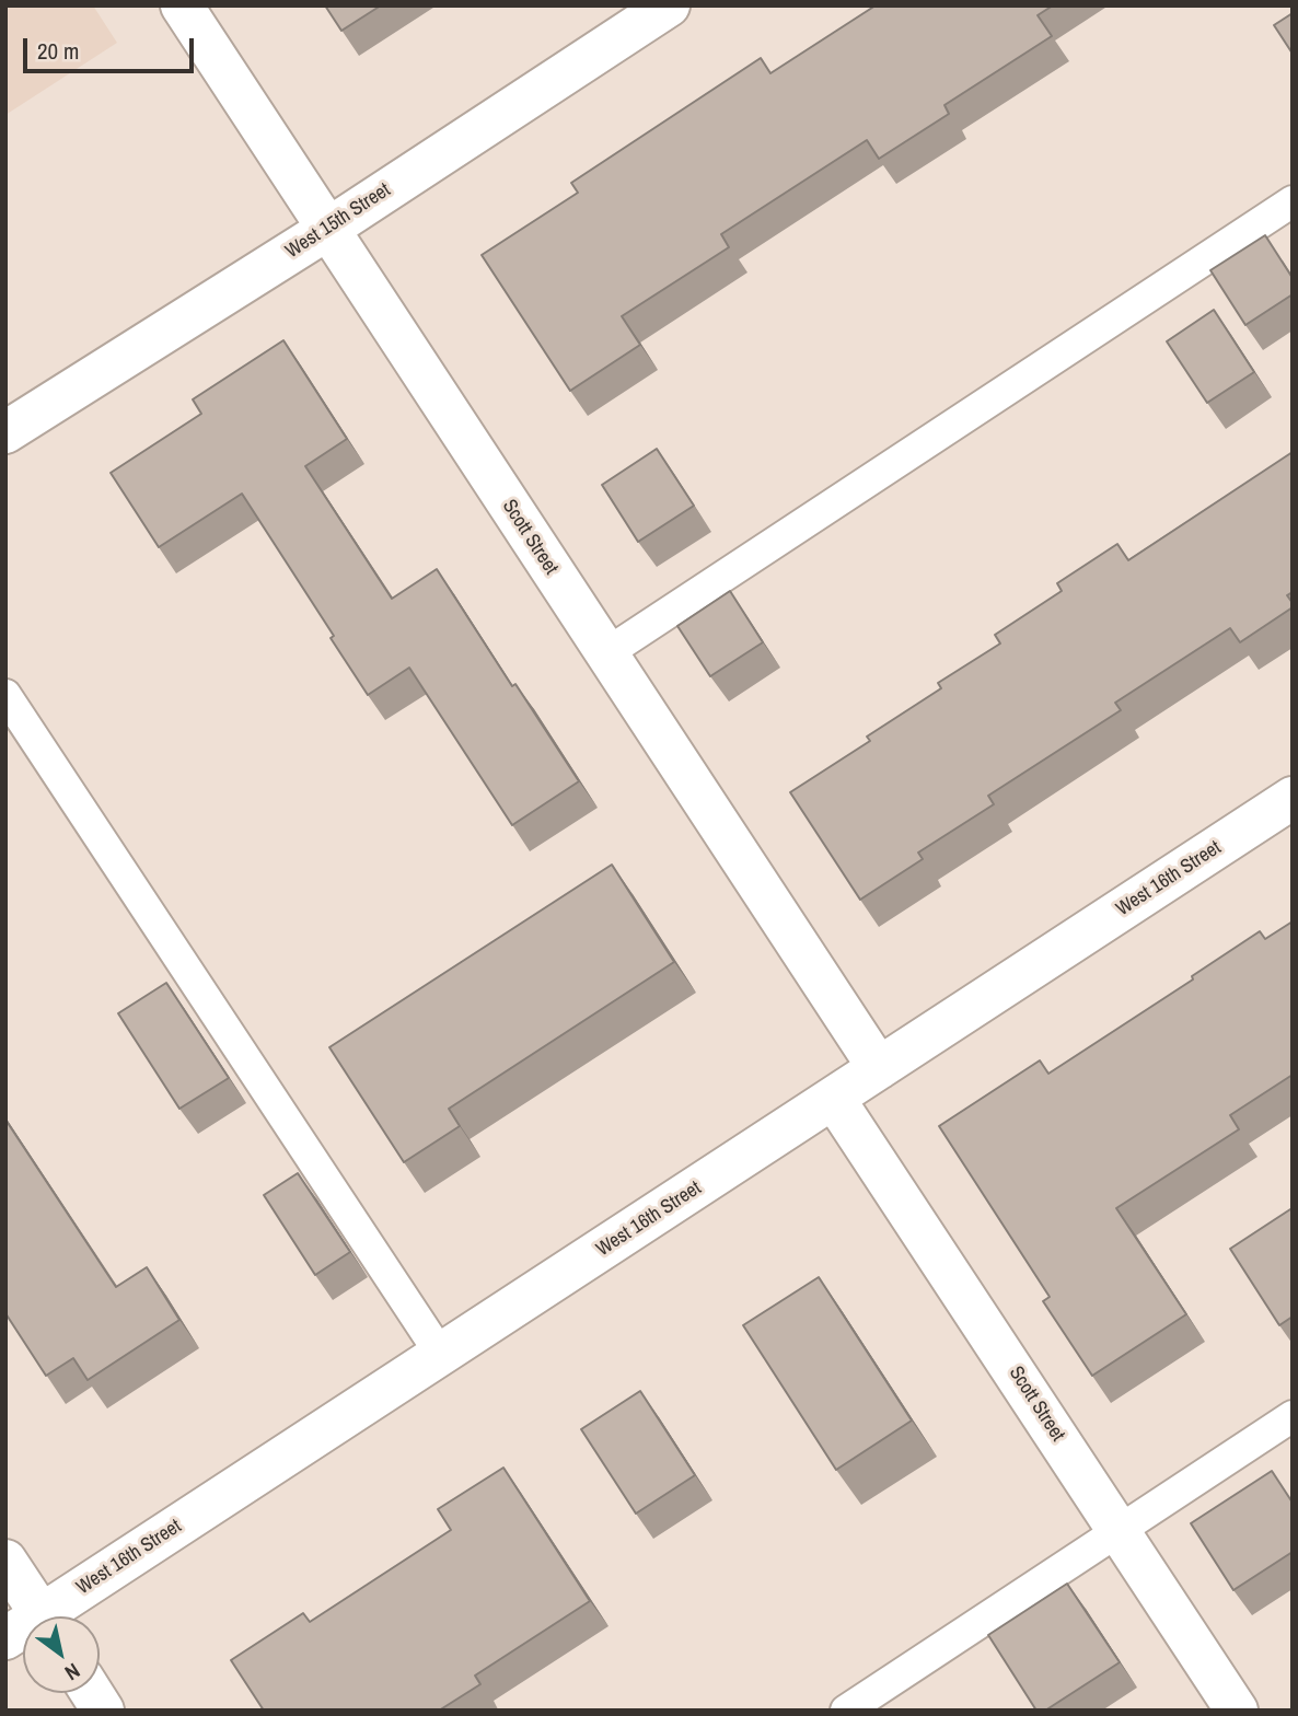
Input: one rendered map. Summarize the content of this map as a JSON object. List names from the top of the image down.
{
  "streets": {
    "street": ["West 15th Street", "Scott Street", "West 16th Street"]
  },
  "crossings": [
    ["West 15th Street", "Scott Street"],
    ["Scott Street", "West 16th Street"]
  ],
  "scale_bar": "20 m",
  "north": "bottom right"
}
